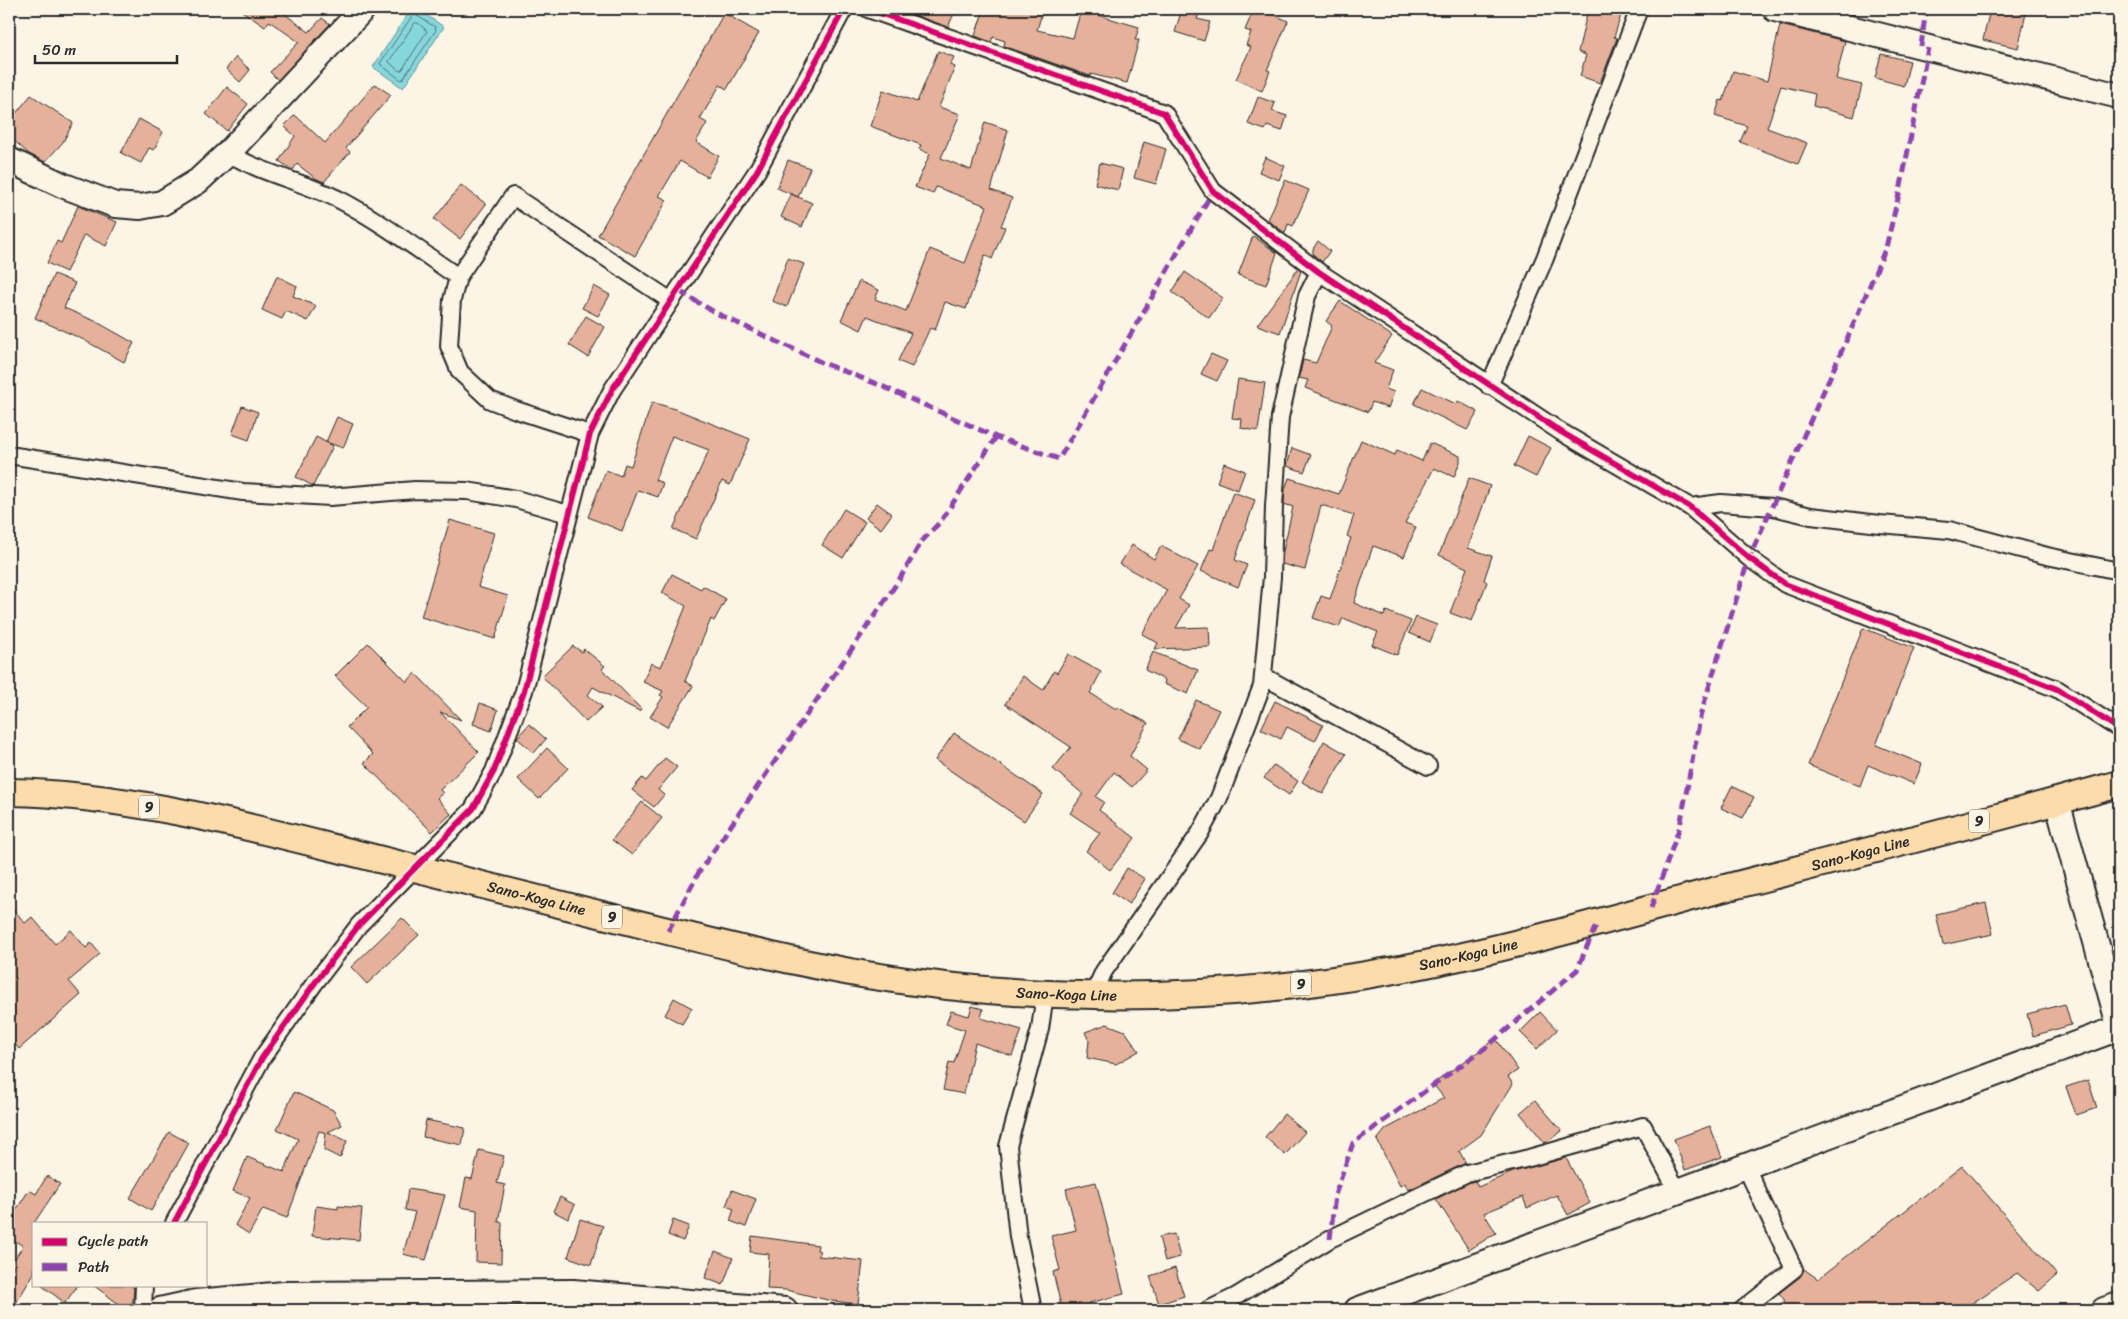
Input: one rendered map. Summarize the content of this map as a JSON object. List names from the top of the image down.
{
  "streets": {
    "main road": ["9", "Sano-Koga Line"]
  },
  "legend": ["Cycle path", "Path"],
  "scale_bar": "50 m"
}
